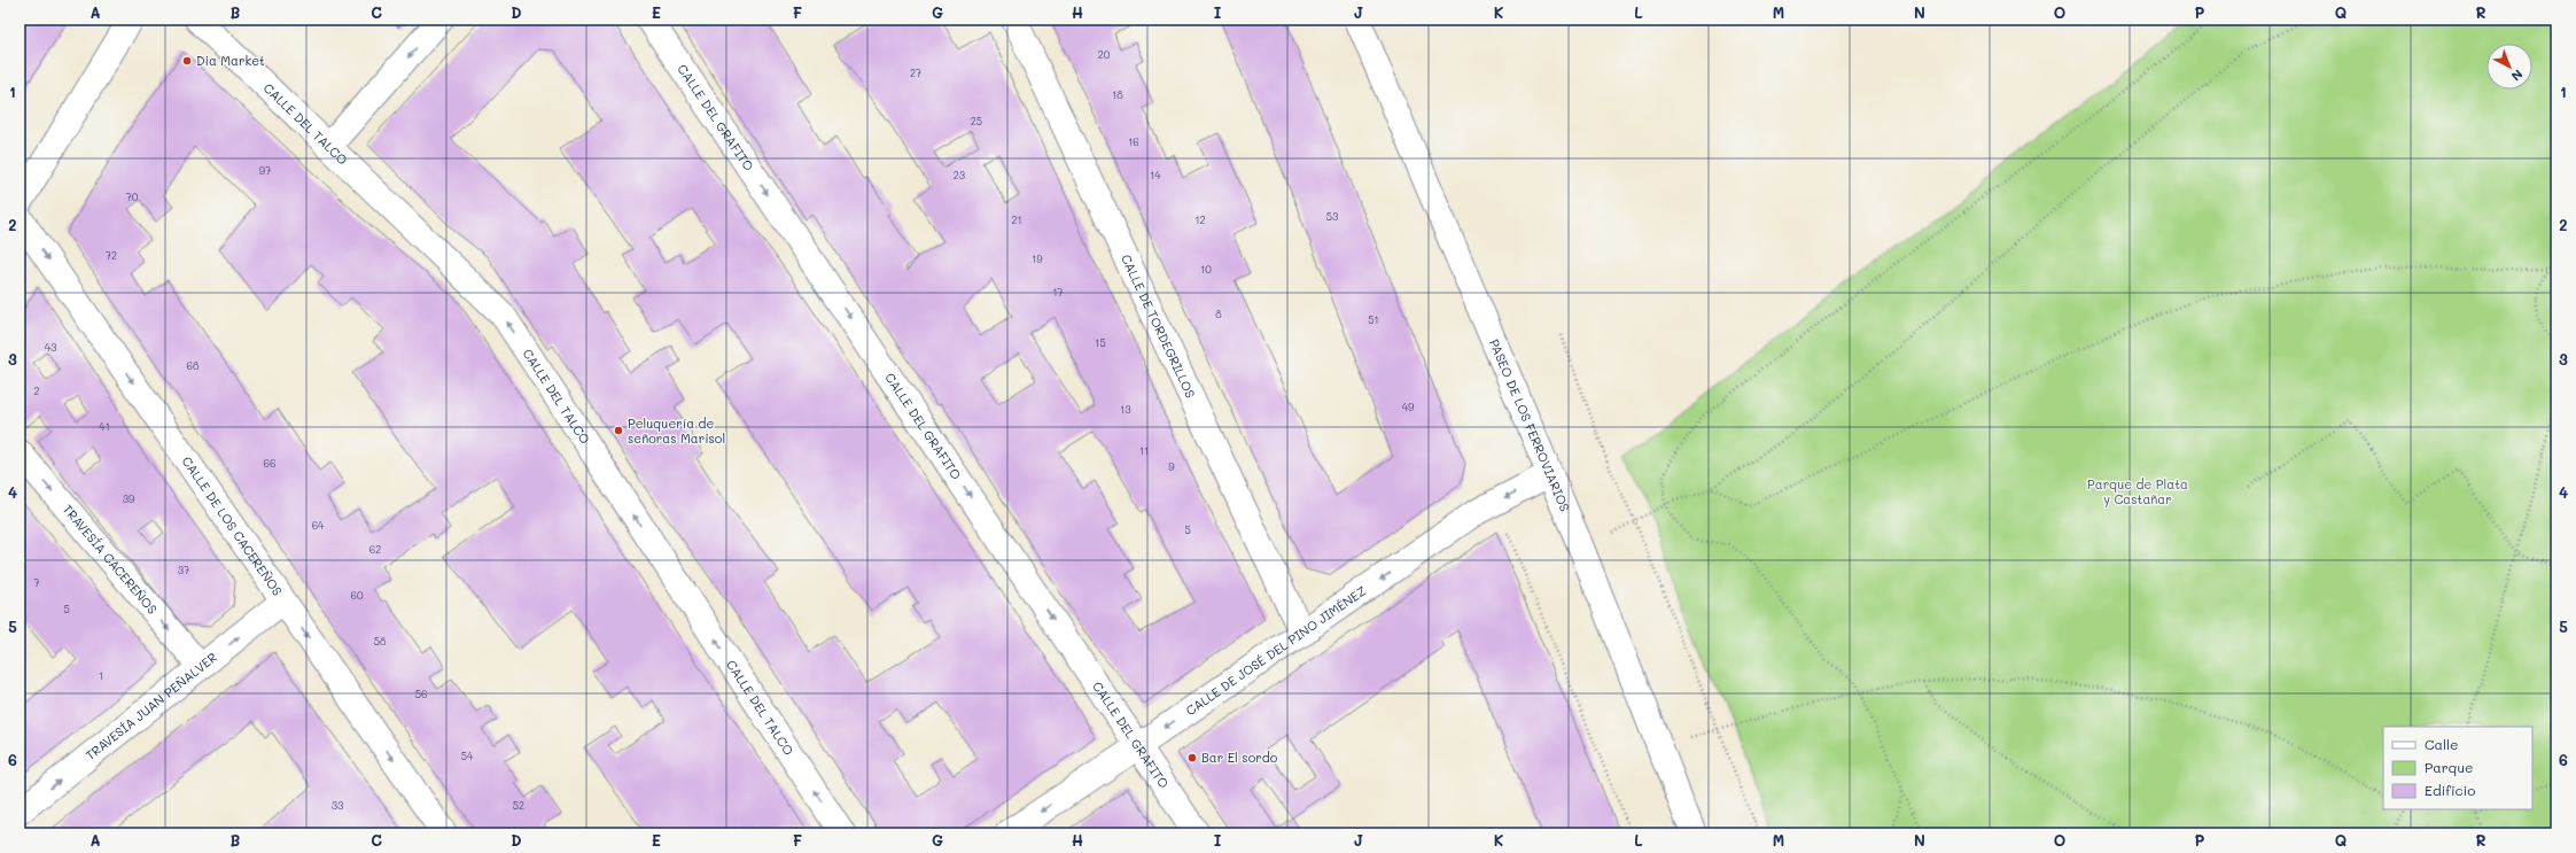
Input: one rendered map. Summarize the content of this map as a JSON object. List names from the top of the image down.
{
  "streets": {
    "street": [
      "CALLE DEL GRAFITO",
      "CALLE DEL TALCO",
      "CALLE DE TORDEGRILLOS",
      "PASEO DE LOS FERROVIARIOS",
      "CALLE DE LOS CACEREÑOS",
      "TRAVESÍA CACEREÑOS",
      "CALLE DE JOSÉ DEL PINO JIMÉNEZ",
      "TRAVESÍA JUAN PEÑALVER"
    ]
  },
  "crossings": [
    ["CALLE DEL GRAFITO", "CALLE DE JOSÉ DEL PINO JIMÉNEZ"],
    ["CALLE DE TORDEGRILLOS", "CALLE DE JOSÉ DEL PINO JIMÉNEZ"],
    ["PASEO DE LOS FERROVIARIOS", "CALLE DE JOSÉ DEL PINO JIMÉNEZ"],
    ["CALLE DE LOS CACEREÑOS", "TRAVESÍA JUAN PEÑALVER"],
    ["TRAVESÍA CACEREÑOS", "TRAVESÍA JUAN PEÑALVER"]
  ],
  "one_way": [
    "CALLE DEL GRAFITO",
    "CALLE DEL TALCO",
    "CALLE DE LOS CACEREÑOS",
    "TRAVESÍA CACEREÑOS",
    "CALLE DE JOSÉ DEL PINO JIMÉNEZ",
    "TRAVESÍA JUAN PEÑALVER"
  ],
  "parks": ["Parque de Plata y Castañar"],
  "places": ["Dia Market", "Peluquería de señoras Marisol", "Bar El sordo"],
  "house_numbers": [
    "20",
    "27",
    "18",
    "25",
    "16",
    "97",
    "23",
    "14",
    "70",
    "53",
    "21",
    "12",
    "72",
    "19",
    "10",
    "17",
    "8",
    "51",
    "15",
    "43",
    "68",
    "2",
    "49",
    "13",
    "41",
    "11",
    "66",
    "9",
    "39",
    "64",
    "5",
    "62",
    "37",
    "7",
    "60",
    "5",
    "58",
    "1",
    "56",
    "54",
    "33",
    "52"
  ],
  "legend": ["Calle", "Parque", "Edificio"],
  "north": "bottom right",
  "grid": {
    "columns": [
      "A",
      "B",
      "C",
      "D",
      "E",
      "F",
      "G",
      "H",
      "I",
      "J",
      "K",
      "L",
      "M",
      "N",
      "O",
      "P",
      "Q",
      "R"
    ],
    "rows": [
      "1",
      "2",
      "3",
      "4",
      "5",
      "6"
    ]
  }
}
